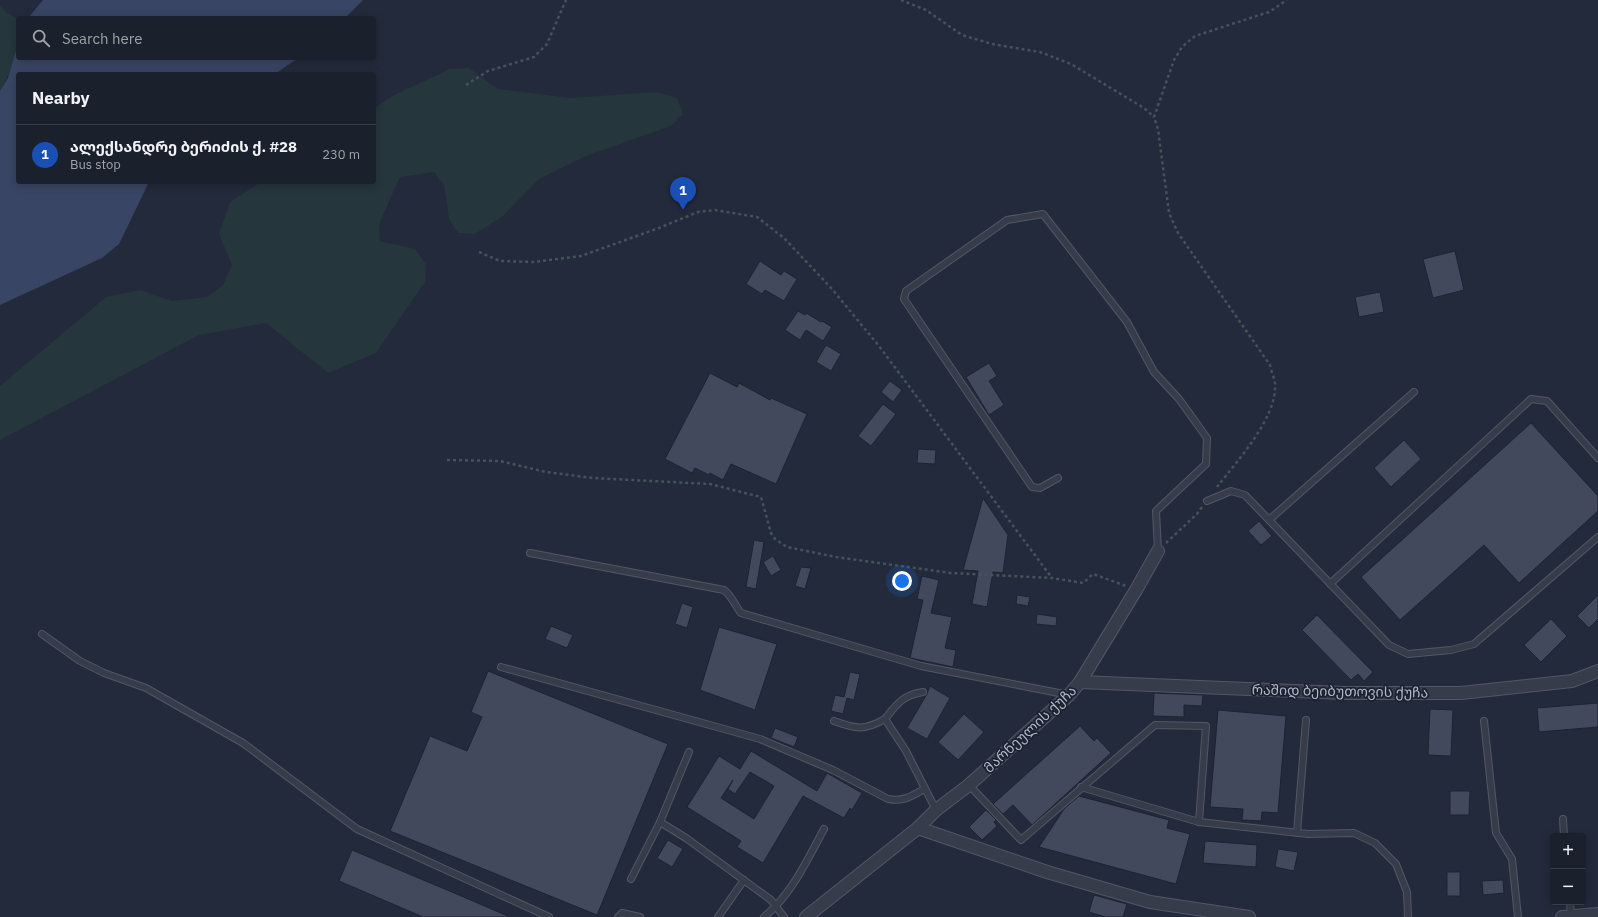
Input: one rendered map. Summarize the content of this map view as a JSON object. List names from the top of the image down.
{
  "streets": {
    "street": ["რაშიდ ბეიბუთოვის ქუჩა", "მარნეულის ქუჩა"]
  },
  "crossings": [
    ["რაშიდ ბეიბუთოვის ქუჩა", "მარნეულის ქუჩა"]
  ],
  "page": {
    "search": "Search here",
    "heading": "Nearby",
    "list": [
      {
        "mark": "1",
        "name": "ალექსანდრე ბერიძის ქ. #28",
        "note": "Bus stop",
        "value": "230 m"
      }
    ],
    "pins": "1",
    "map_buttons": ["+", "−"]
  }
}
